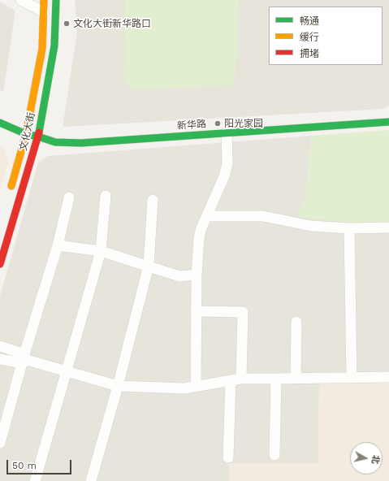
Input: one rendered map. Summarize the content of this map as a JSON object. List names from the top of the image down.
{
  "streets": {
    "main road": ["新华路", "文化大街"]
  },
  "crossings": [
    ["新华路", "文化大街"]
  ],
  "places": ["文化大街新华路口", "阳光家园"],
  "legend": ["畅通", "缓行", "拥堵"],
  "scale_bar": "50 m",
  "north": "right"
}
